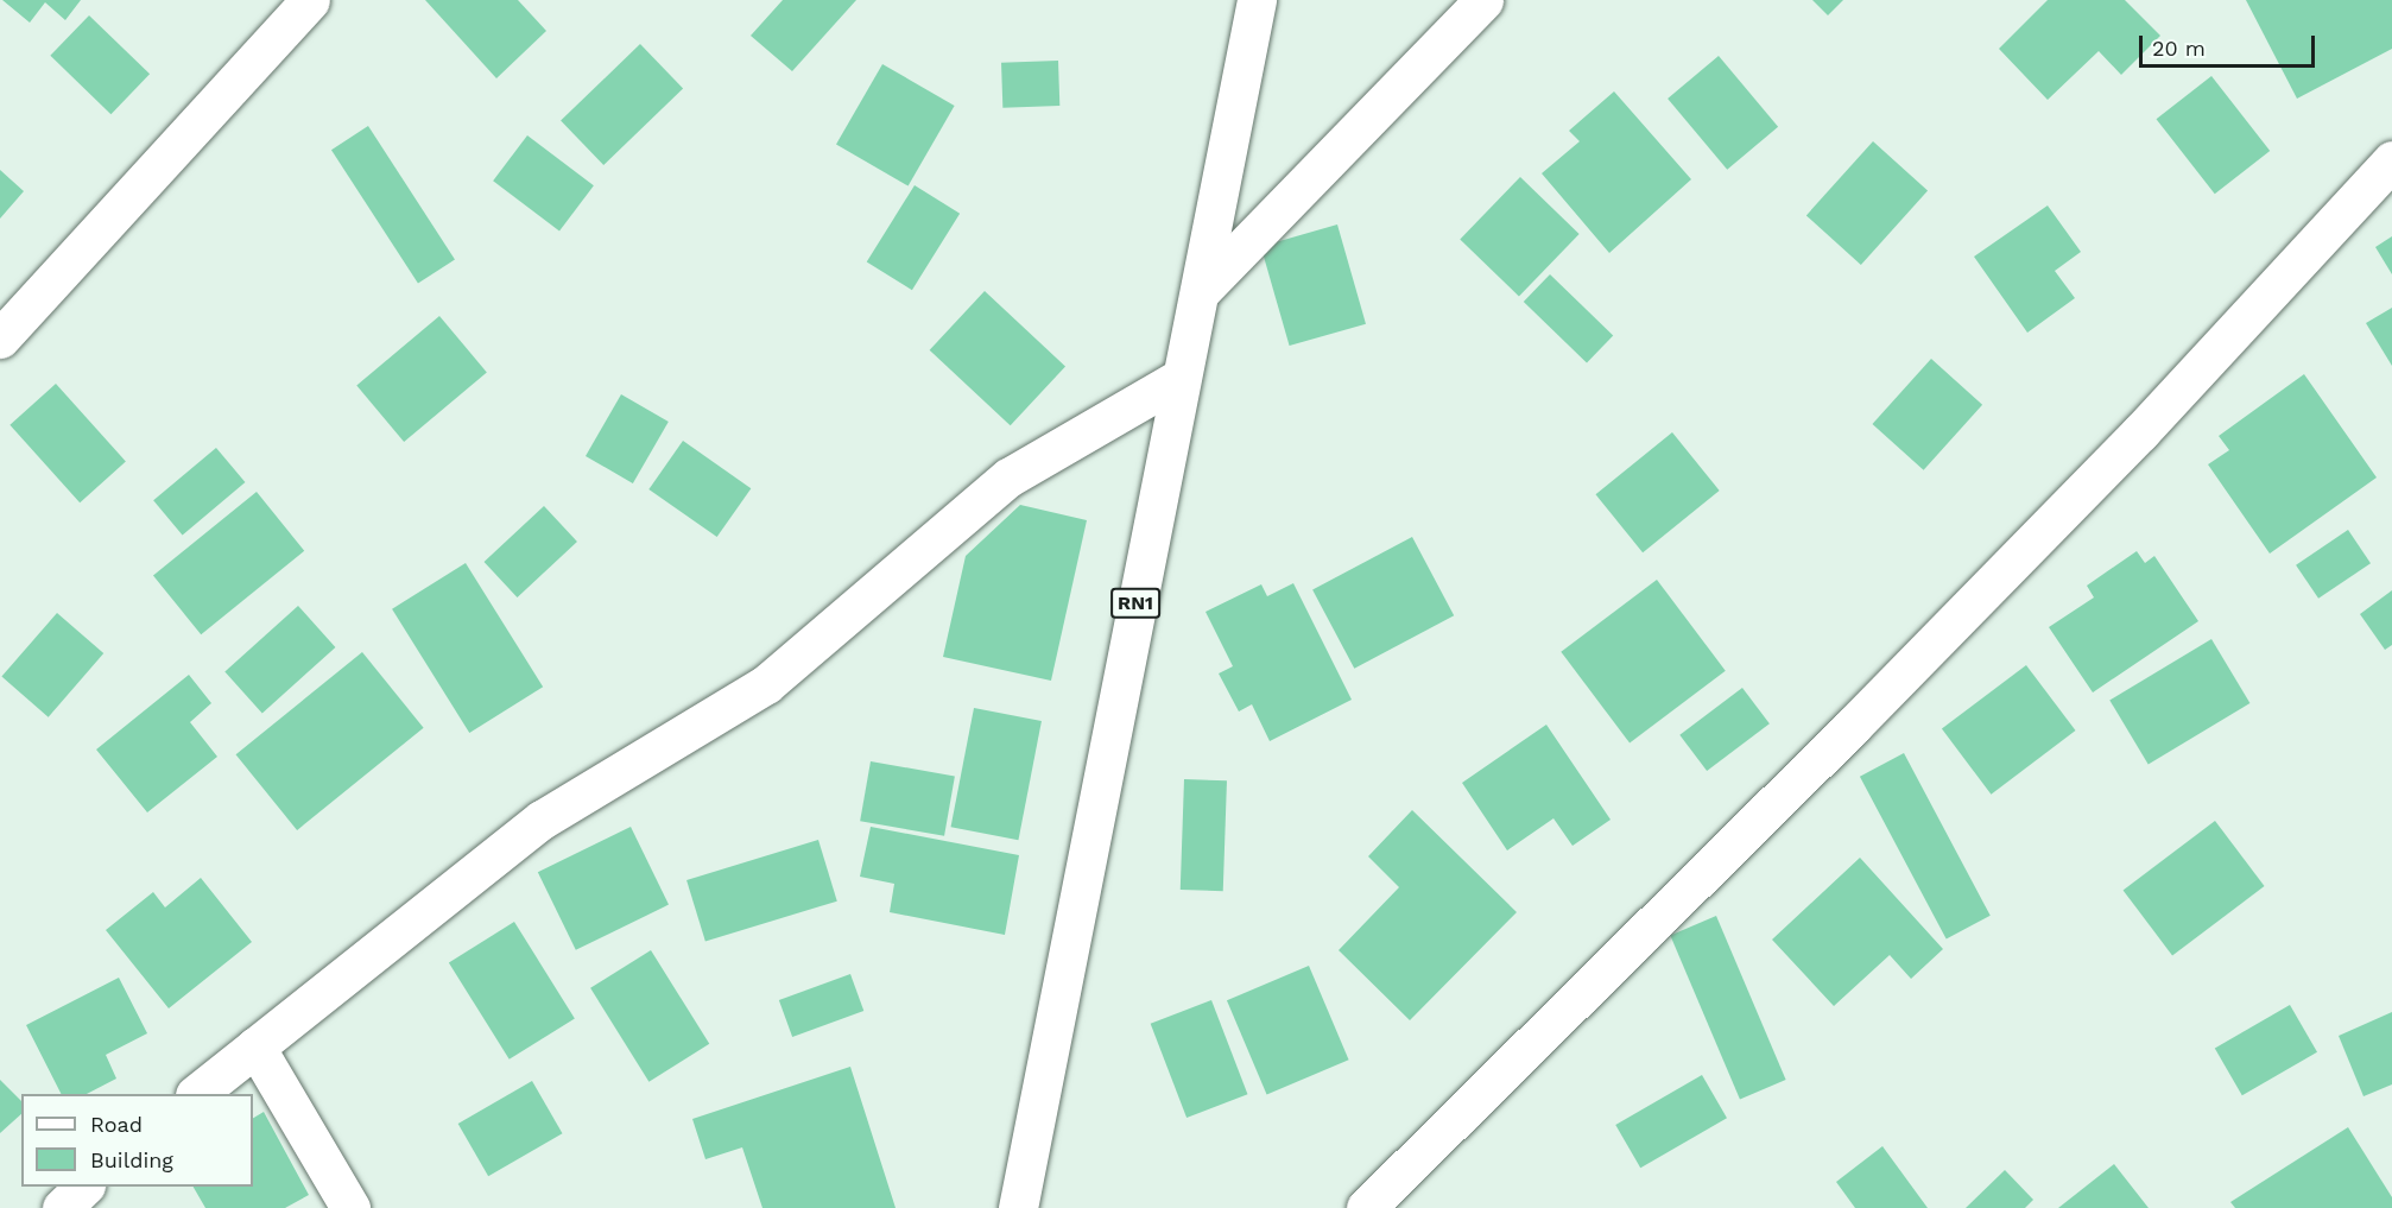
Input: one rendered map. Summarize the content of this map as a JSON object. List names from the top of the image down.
{
  "streets": {
    "main road": ["RN1"]
  },
  "legend": ["Road", "Building"],
  "scale_bar": "20 m"
}
